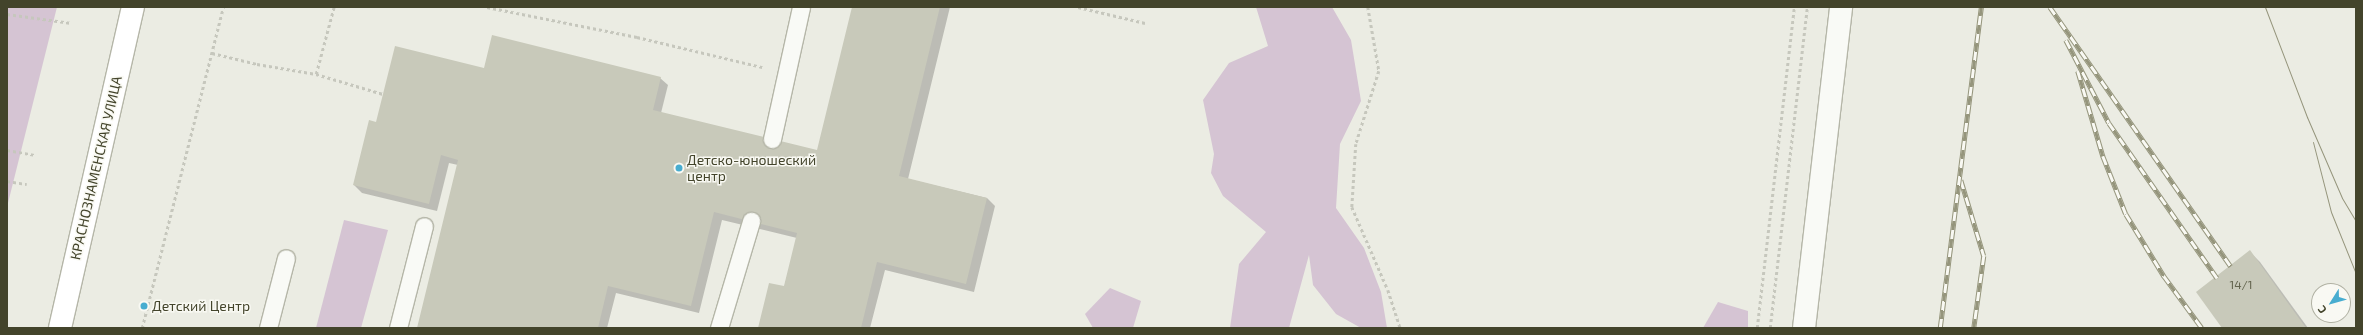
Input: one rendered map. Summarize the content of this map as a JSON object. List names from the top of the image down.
{
  "streets": {
    "main road": ["КРАСНОЗНАМЕНСКАЯ УЛИЦА"]
  },
  "places": ["Детско-юношеский центр", "Детский Центр"],
  "house_numbers": ["14/1"],
  "north": "bottom left"
}
